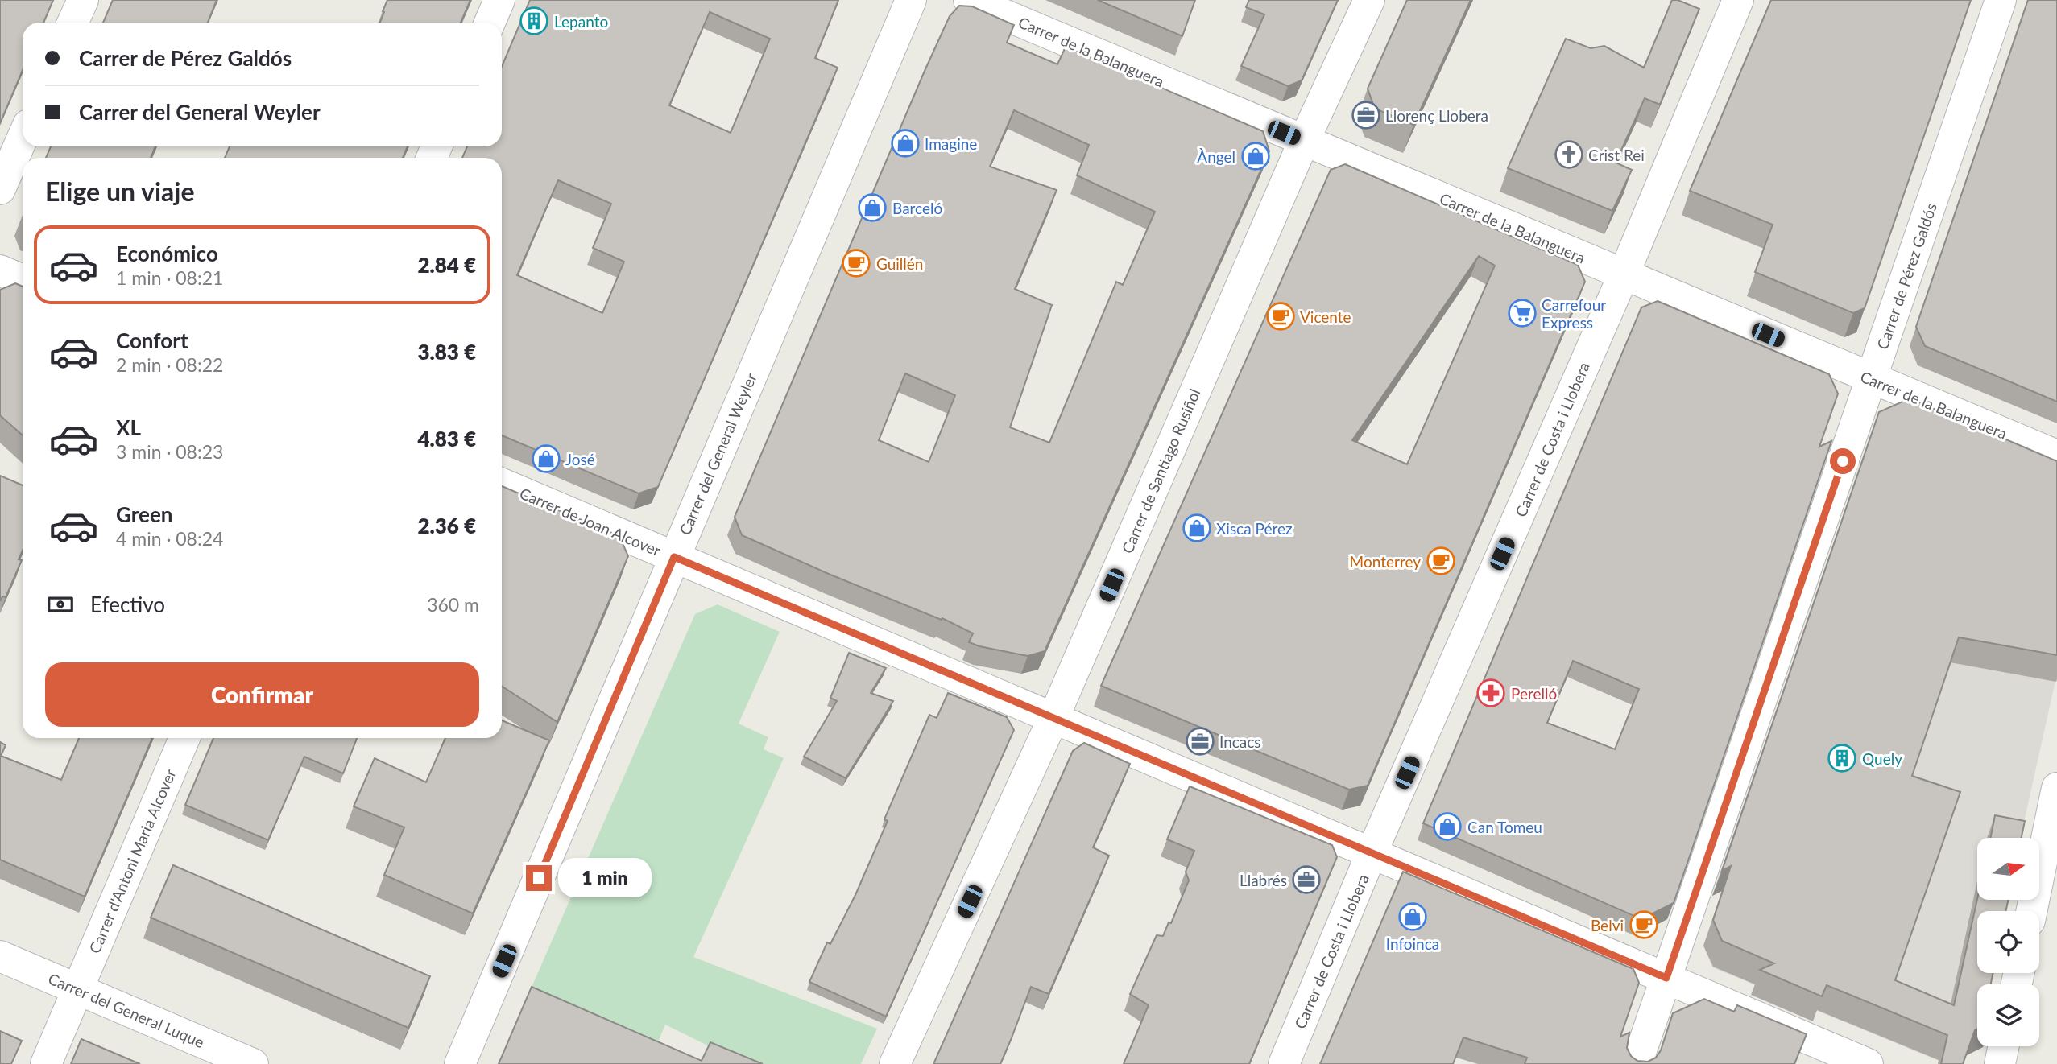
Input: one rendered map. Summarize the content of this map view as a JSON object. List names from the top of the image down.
{
  "streets": {
    "street": [
      "Carrer de la Balanguera",
      "Carrer de Pérez Galdós",
      "Carrer de Costa i Llobera",
      "Carrer del General Weyler",
      "Carrer de Santiago Rusiñol",
      "Carrer de Joan Alcover",
      "Carrer d'Antoni Maria Alcover",
      "Carrer del General Luque"
    ]
  },
  "crossings": [
    ["Carrer de la Balanguera", "Carrer de Pérez Galdós"],
    ["Carrer de la Balanguera", "Carrer de Costa i Llobera"],
    ["Carrer de la Balanguera", "Carrer de Santiago Rusiñol"],
    ["Carrer de Pérez Galdós", "Carrer de Joan Alcover"],
    ["Carrer de Costa i Llobera", "Carrer de Joan Alcover"],
    ["Carrer del General Weyler", "Carrer de Joan Alcover"],
    ["Carrer de Santiago Rusiñol", "Carrer de Joan Alcover"],
    ["Carrer d'Antoni Maria Alcover", "Carrer del General Luque"]
  ],
  "places": {
    "building": ["Lepanto", "Quely"],
    "office": ["Llorenç Llobera", "Incacs", "Llabrés"],
    "shop": [
      "Imagine",
      "Àngel",
      "Barceló",
      "José",
      "Xisca Pérez",
      "Can Tomeu",
      "Infoinca"
    ],
    "church": ["Crist Rei"],
    "cafe": [
      "Guillén",
      "Vicente",
      "Monterrey",
      "Belvi"
    ],
    "supermarket": ["Carrefour Express"],
    "pharmacy": ["Perelló"]
  },
  "north": "right",
  "page": {
    "banner": ["Carrer de Pérez Galdós", "Carrer del General Weyler"],
    "heading": "Elige un viaje",
    "list": [
      {
        "name": "Económico",
        "note": "1 min · 08:21",
        "value": "2.84 €"
      },
      {
        "name": "Confort",
        "note": "2 min · 08:22",
        "value": "3.83 €"
      },
      {
        "name": "XL",
        "note": "3 min · 08:23",
        "value": "4.83 €"
      },
      {
        "name": "Green",
        "note": "4 min · 08:24",
        "value": "2.36 €"
      }
    ],
    "pay": ["Efectivo", "360 m"],
    "buttons": "Confirmar",
    "bubble": "1 min"
  }
}
